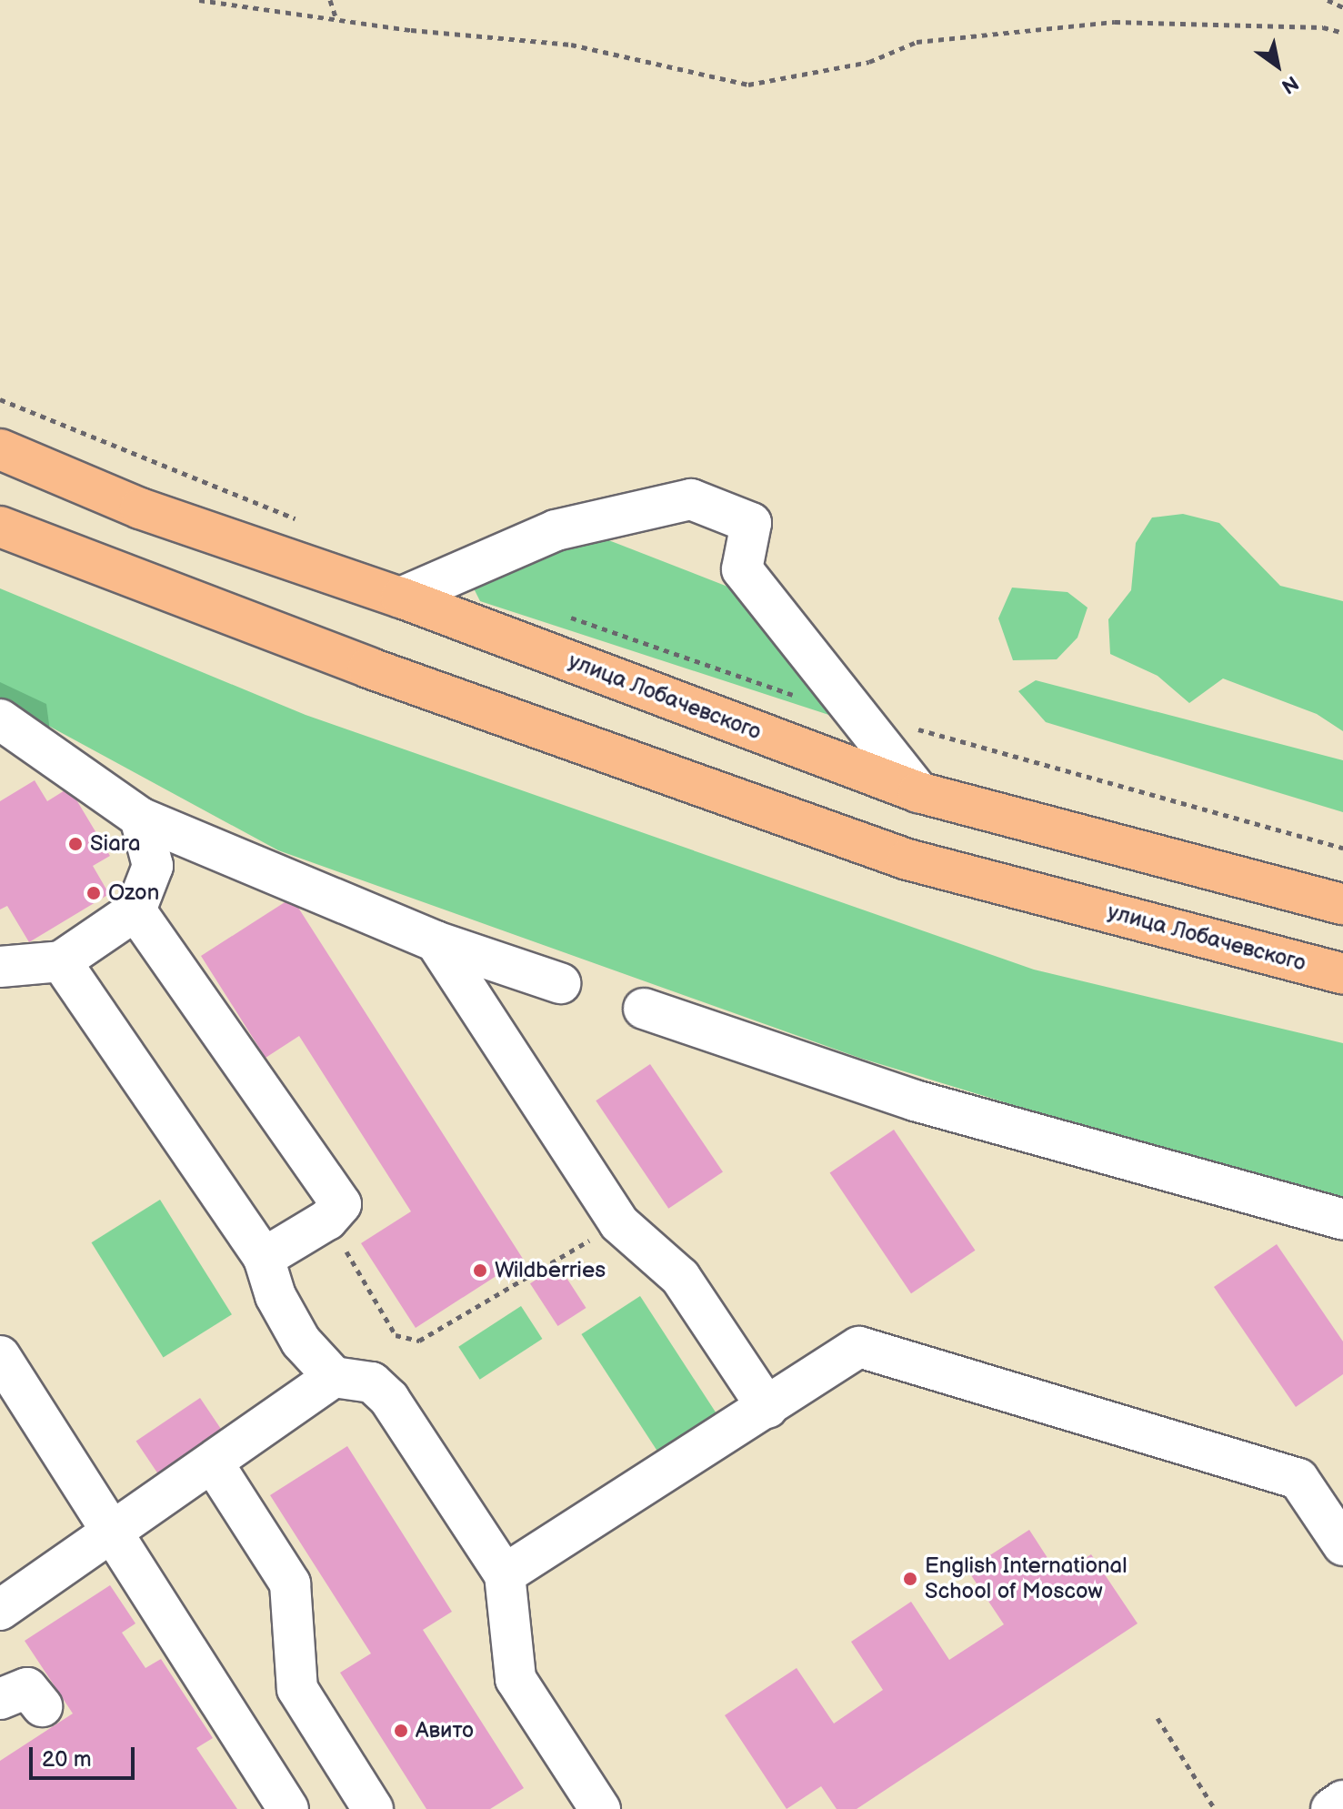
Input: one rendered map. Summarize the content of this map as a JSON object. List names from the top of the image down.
{
  "streets": {
    "main road": ["улица Лобачевского"]
  },
  "places": [
    "Siara",
    "Ozon",
    "Wildberries",
    "English International School of Moscow",
    "Авито"
  ],
  "scale_bar": "20 m",
  "north": "bottom right"
}
